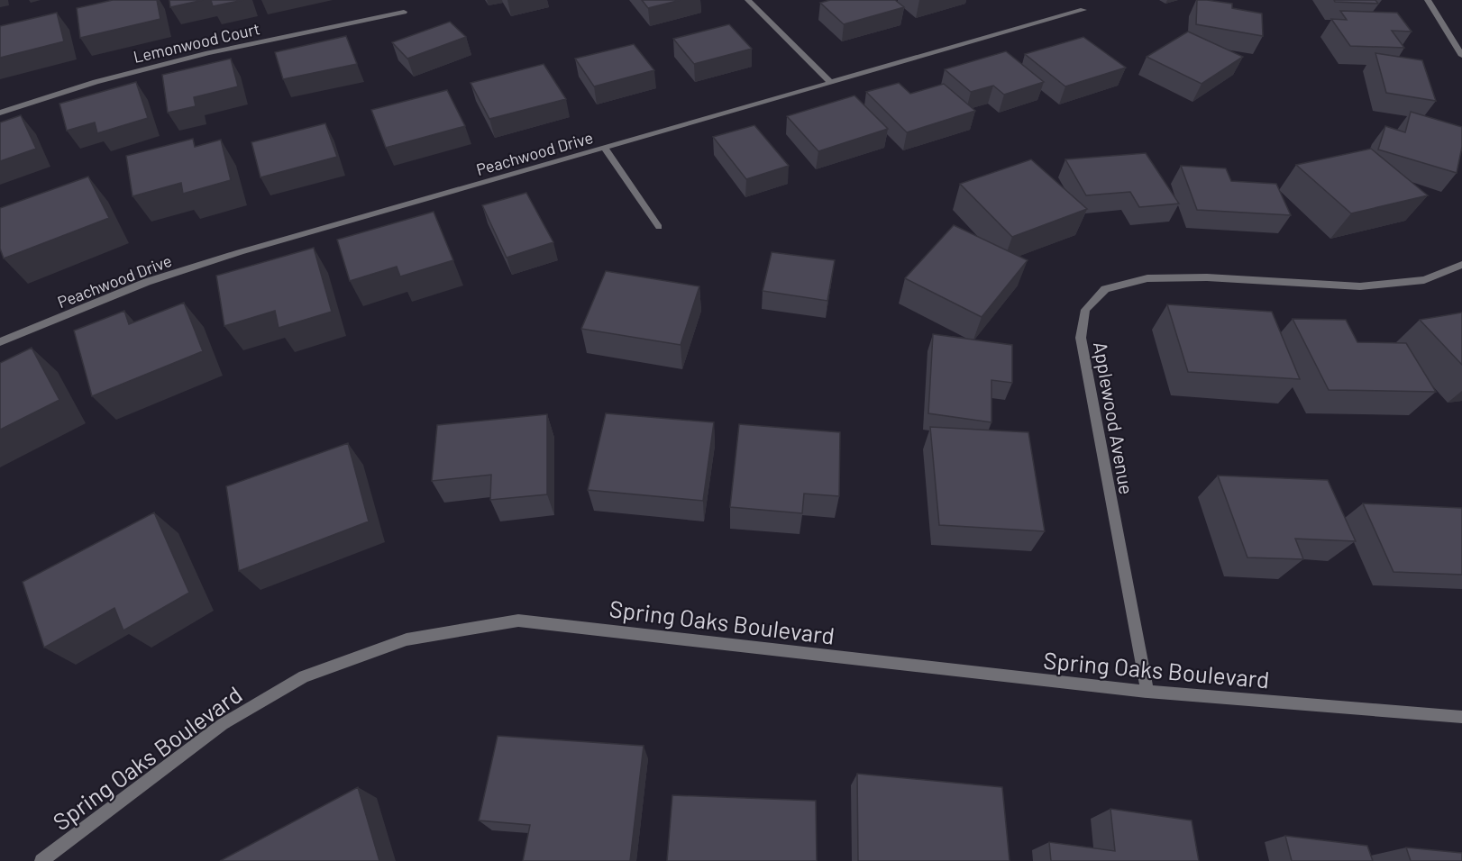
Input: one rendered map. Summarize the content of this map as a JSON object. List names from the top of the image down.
{
  "streets": {
    "street": [
      "Lemonwood Court",
      "Peachwood Drive",
      "Applewood Avenue",
      "Spring Oaks Boulevard"
    ]
  },
  "crossings": [
    ["Applewood Avenue", "Spring Oaks Boulevard"]
  ]
}
